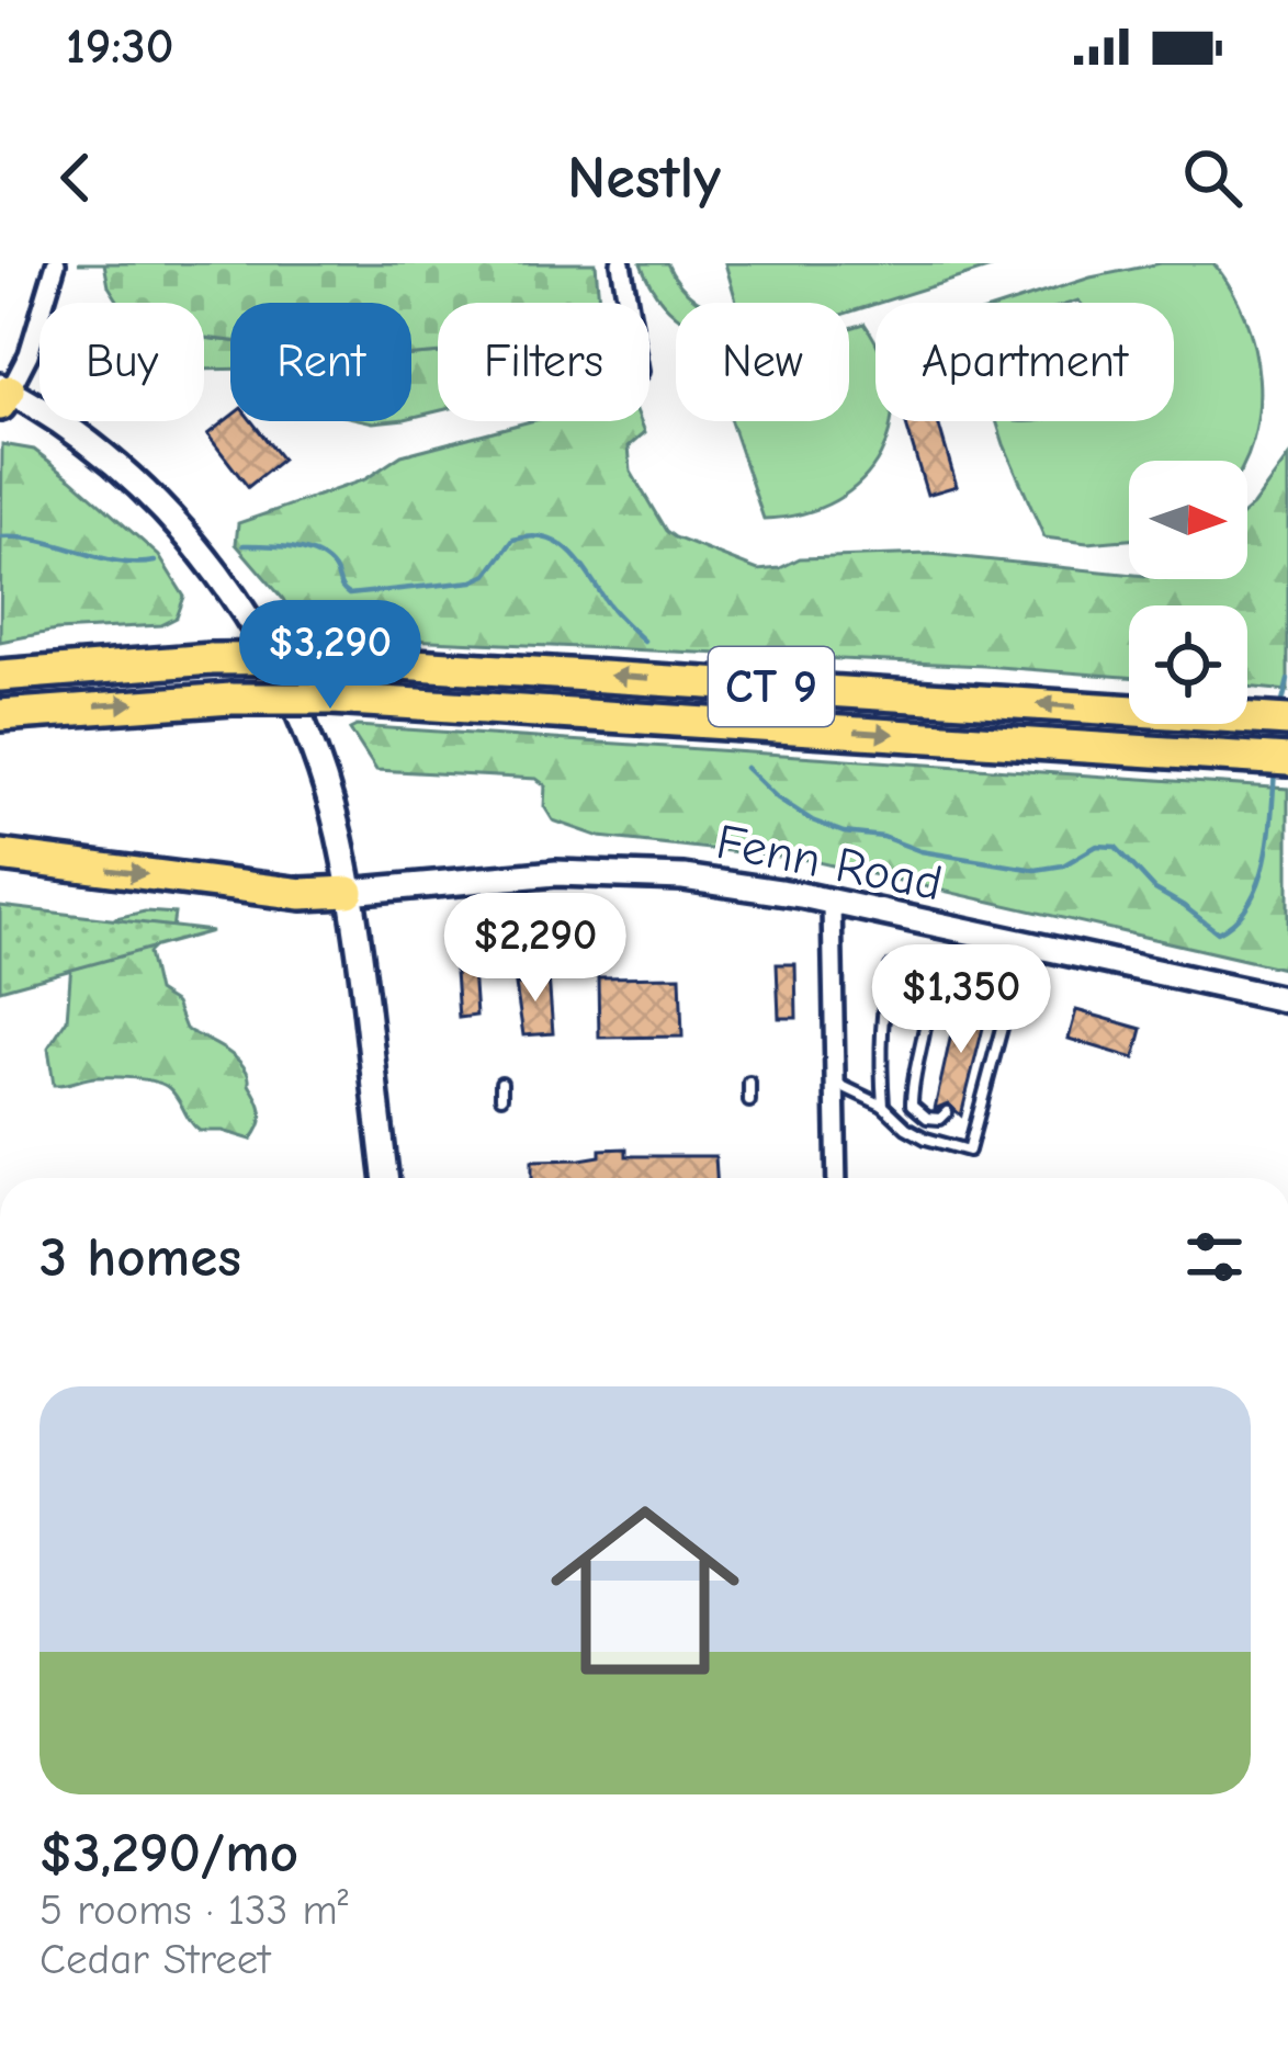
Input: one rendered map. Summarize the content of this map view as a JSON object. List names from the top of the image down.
{
  "streets": {
    "highway": ["CT 9"],
    "main road": ["Fenn Road"]
  },
  "north": "right",
  "page": {
    "status": "19:30",
    "header": "Nestly",
    "chip": [
      "Buy",
      "Rent",
      "Filters",
      "New",
      "Apartment"
    ],
    "price": ["$3,290", "$2,290", "$1,350"],
    "heading": "3 homes",
    "list": [
      {
        "name": "$3,290/mo",
        "note": "5 rooms · 133 m² · Cedar Street"
      }
    ]
  }
}
